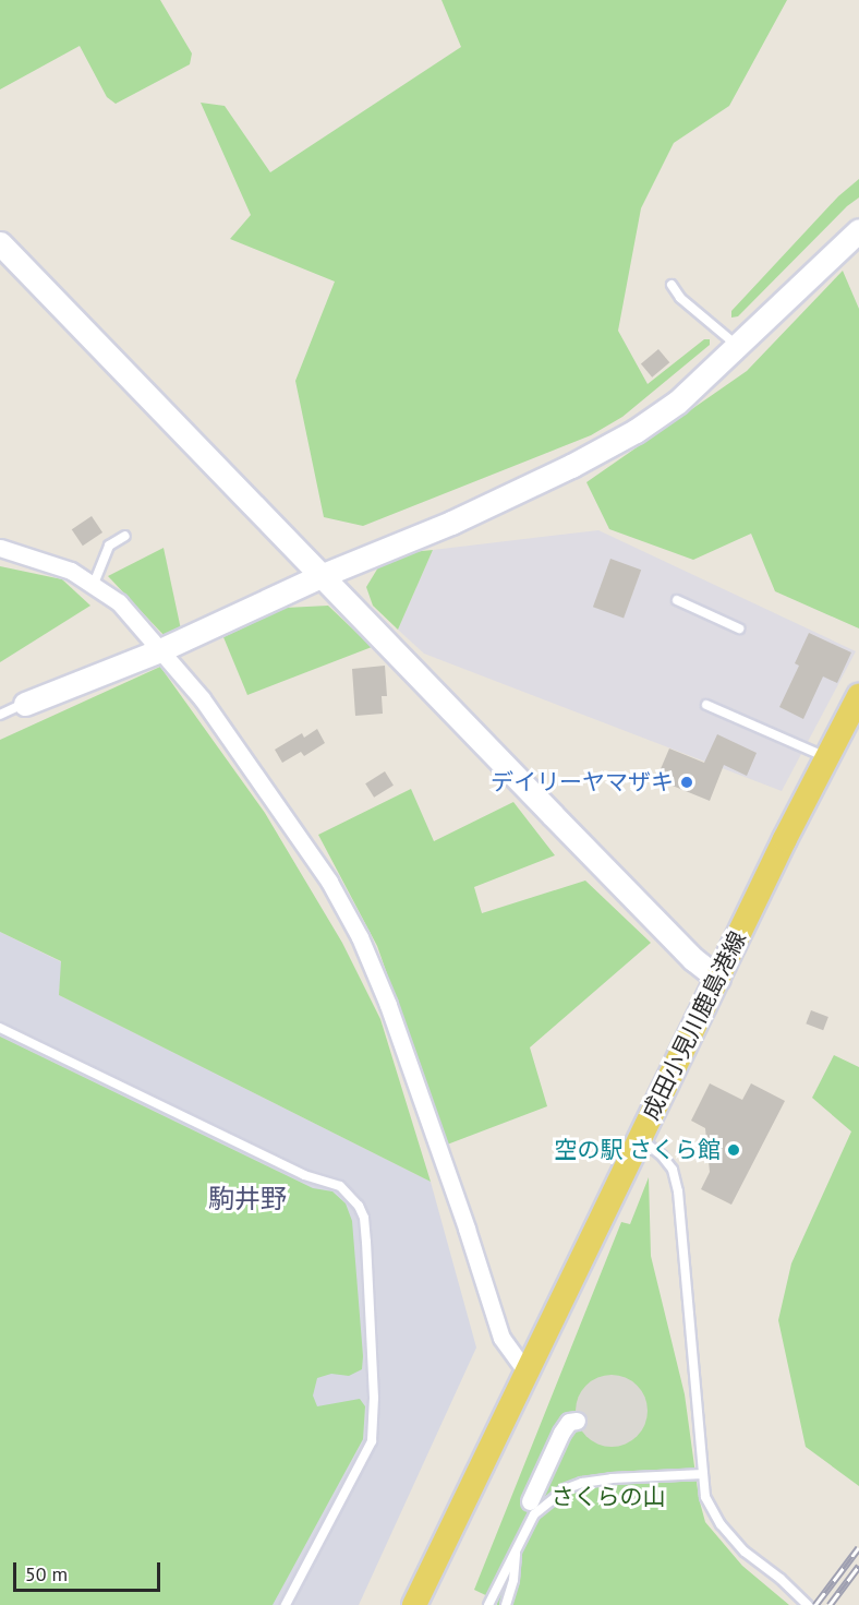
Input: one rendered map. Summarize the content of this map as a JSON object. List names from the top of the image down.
{
  "streets": {
    "main road": ["成田小見川鹿島港線"]
  },
  "districts": ["駒井野"],
  "parks": ["さくらの山"],
  "places": ["デイリーヤマザキ", "空の駅 さくら館"],
  "scale_bar": "50 m"
}
